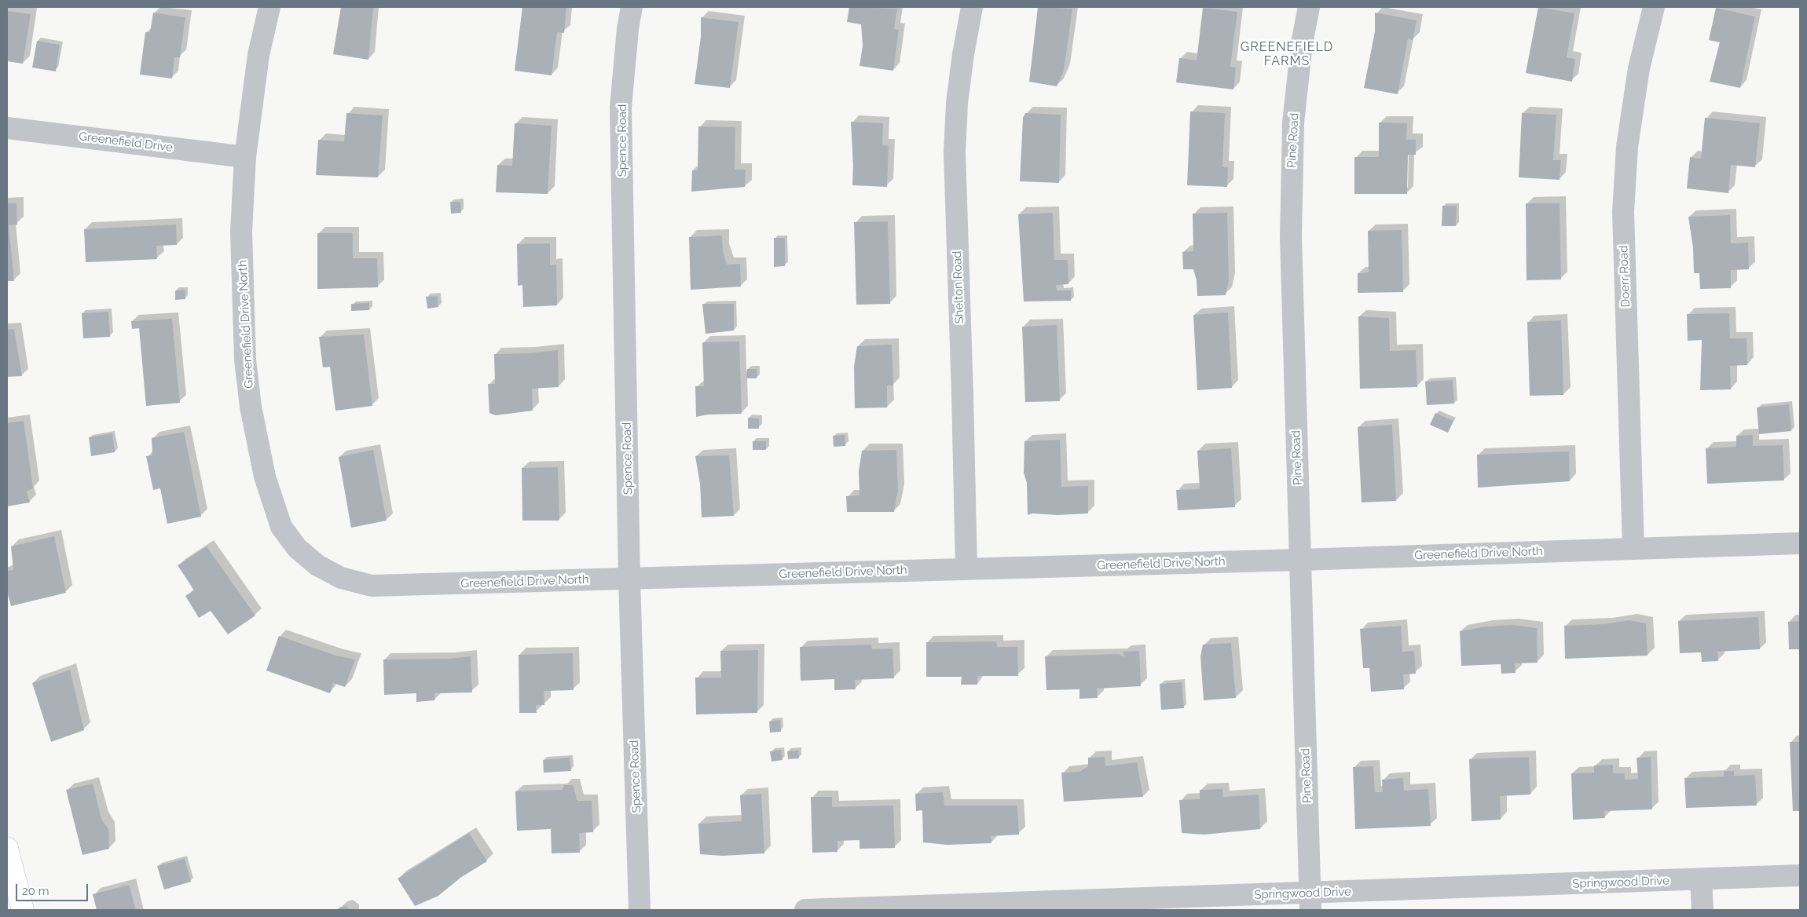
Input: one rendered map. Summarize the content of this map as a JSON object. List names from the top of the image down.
{
  "streets": {
    "street": [
      "Spence Road",
      "Pine Road",
      "Greenefield Drive",
      "Doerr Road",
      "Shelton Road",
      "Greenefield Drive North",
      "Springwood Drive"
    ]
  },
  "crossings": [
    ["Spence Road", "Greenefield Drive North"],
    ["Pine Road", "Greenefield Drive North"],
    ["Pine Road", "Springwood Drive"],
    ["Greenefield Drive", "Greenefield Drive North"],
    ["Doerr Road", "Greenefield Drive North"],
    ["Shelton Road", "Greenefield Drive North"]
  ],
  "districts": ["GREENEFIELD FARMS"],
  "scale_bar": "20 m"
}
